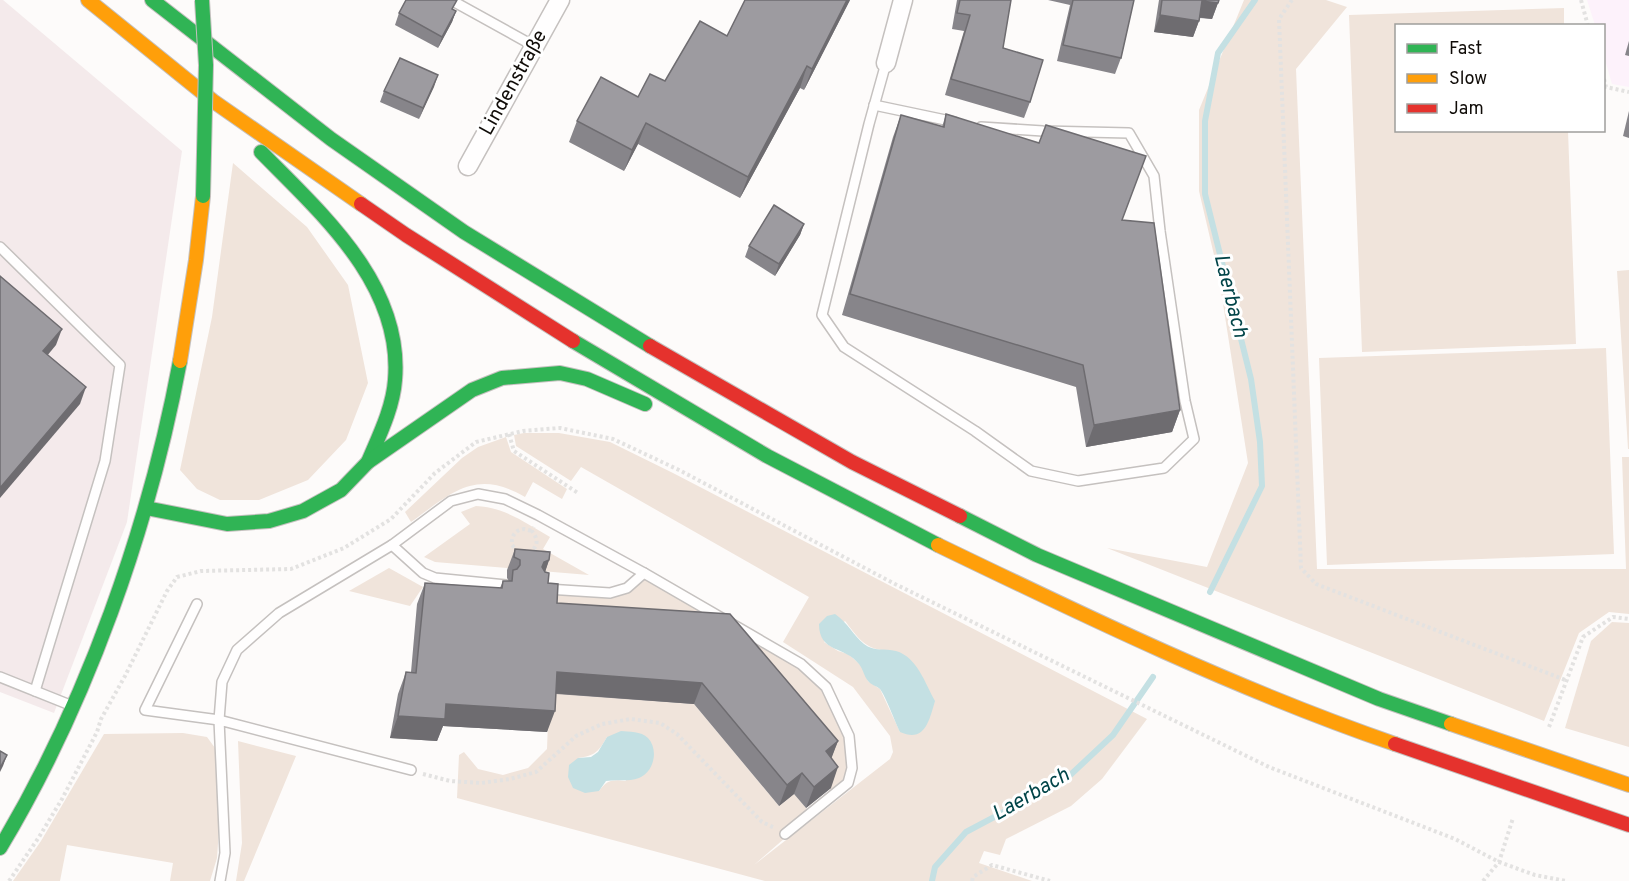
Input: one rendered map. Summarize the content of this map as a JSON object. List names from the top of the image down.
{
  "streets": {
    "street": ["Lindenstraße"]
  },
  "water": ["Laerbach"],
  "legend": ["Fast", "Slow", "Jam"]
}
